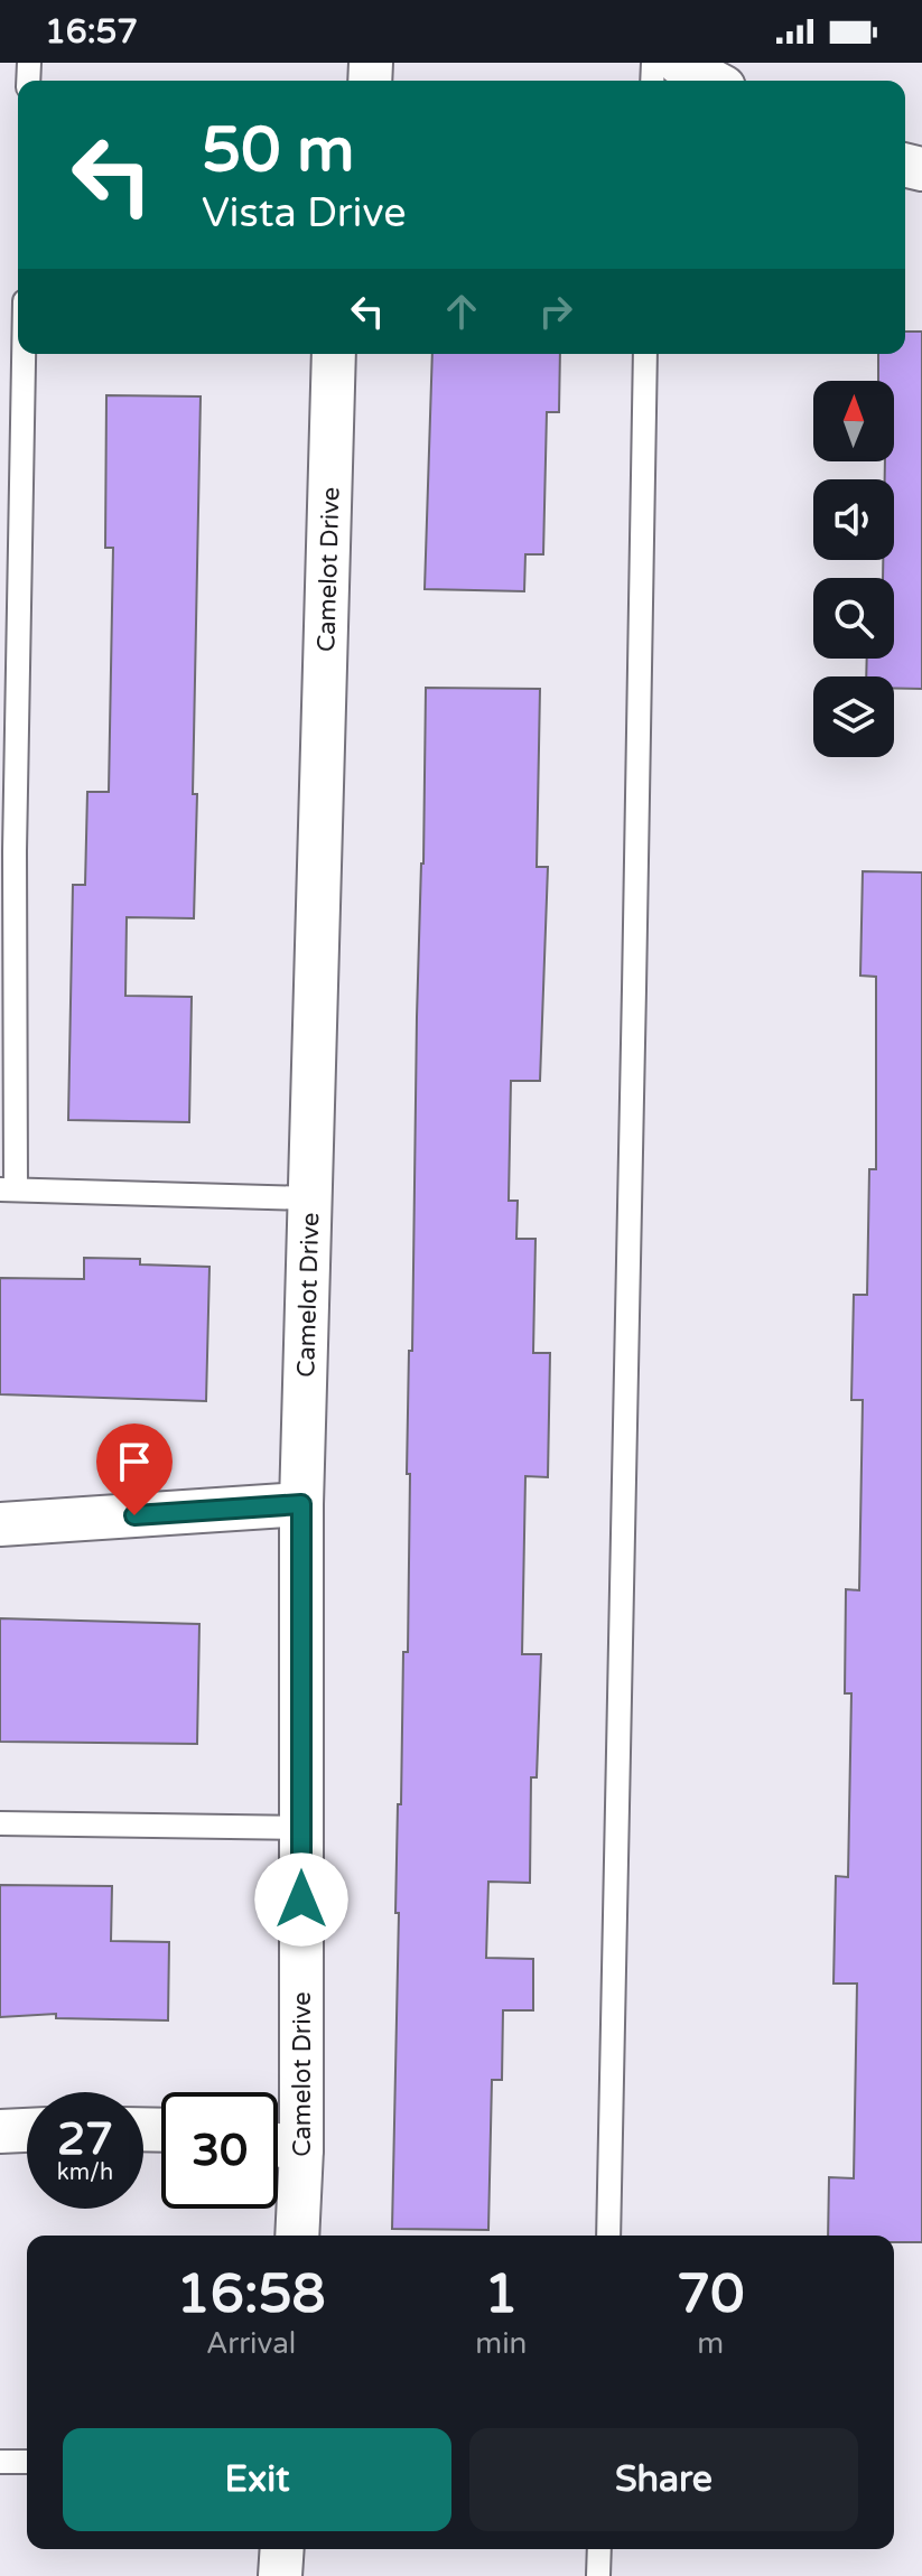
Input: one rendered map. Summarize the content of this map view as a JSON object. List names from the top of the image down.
{
  "streets": {
    "street": ["Camelot Drive"]
  },
  "north": "top",
  "page": {
    "status": "16:57",
    "turn": ["50 m", "Vista Drive"],
    "speed": "27 km/h",
    "limit": "30",
    "eta": [
      "16:58",
      "Arrival",
      "1",
      "min",
      "70",
      "m"
    ],
    "buttons": ["Exit", "Share"]
  }
}
